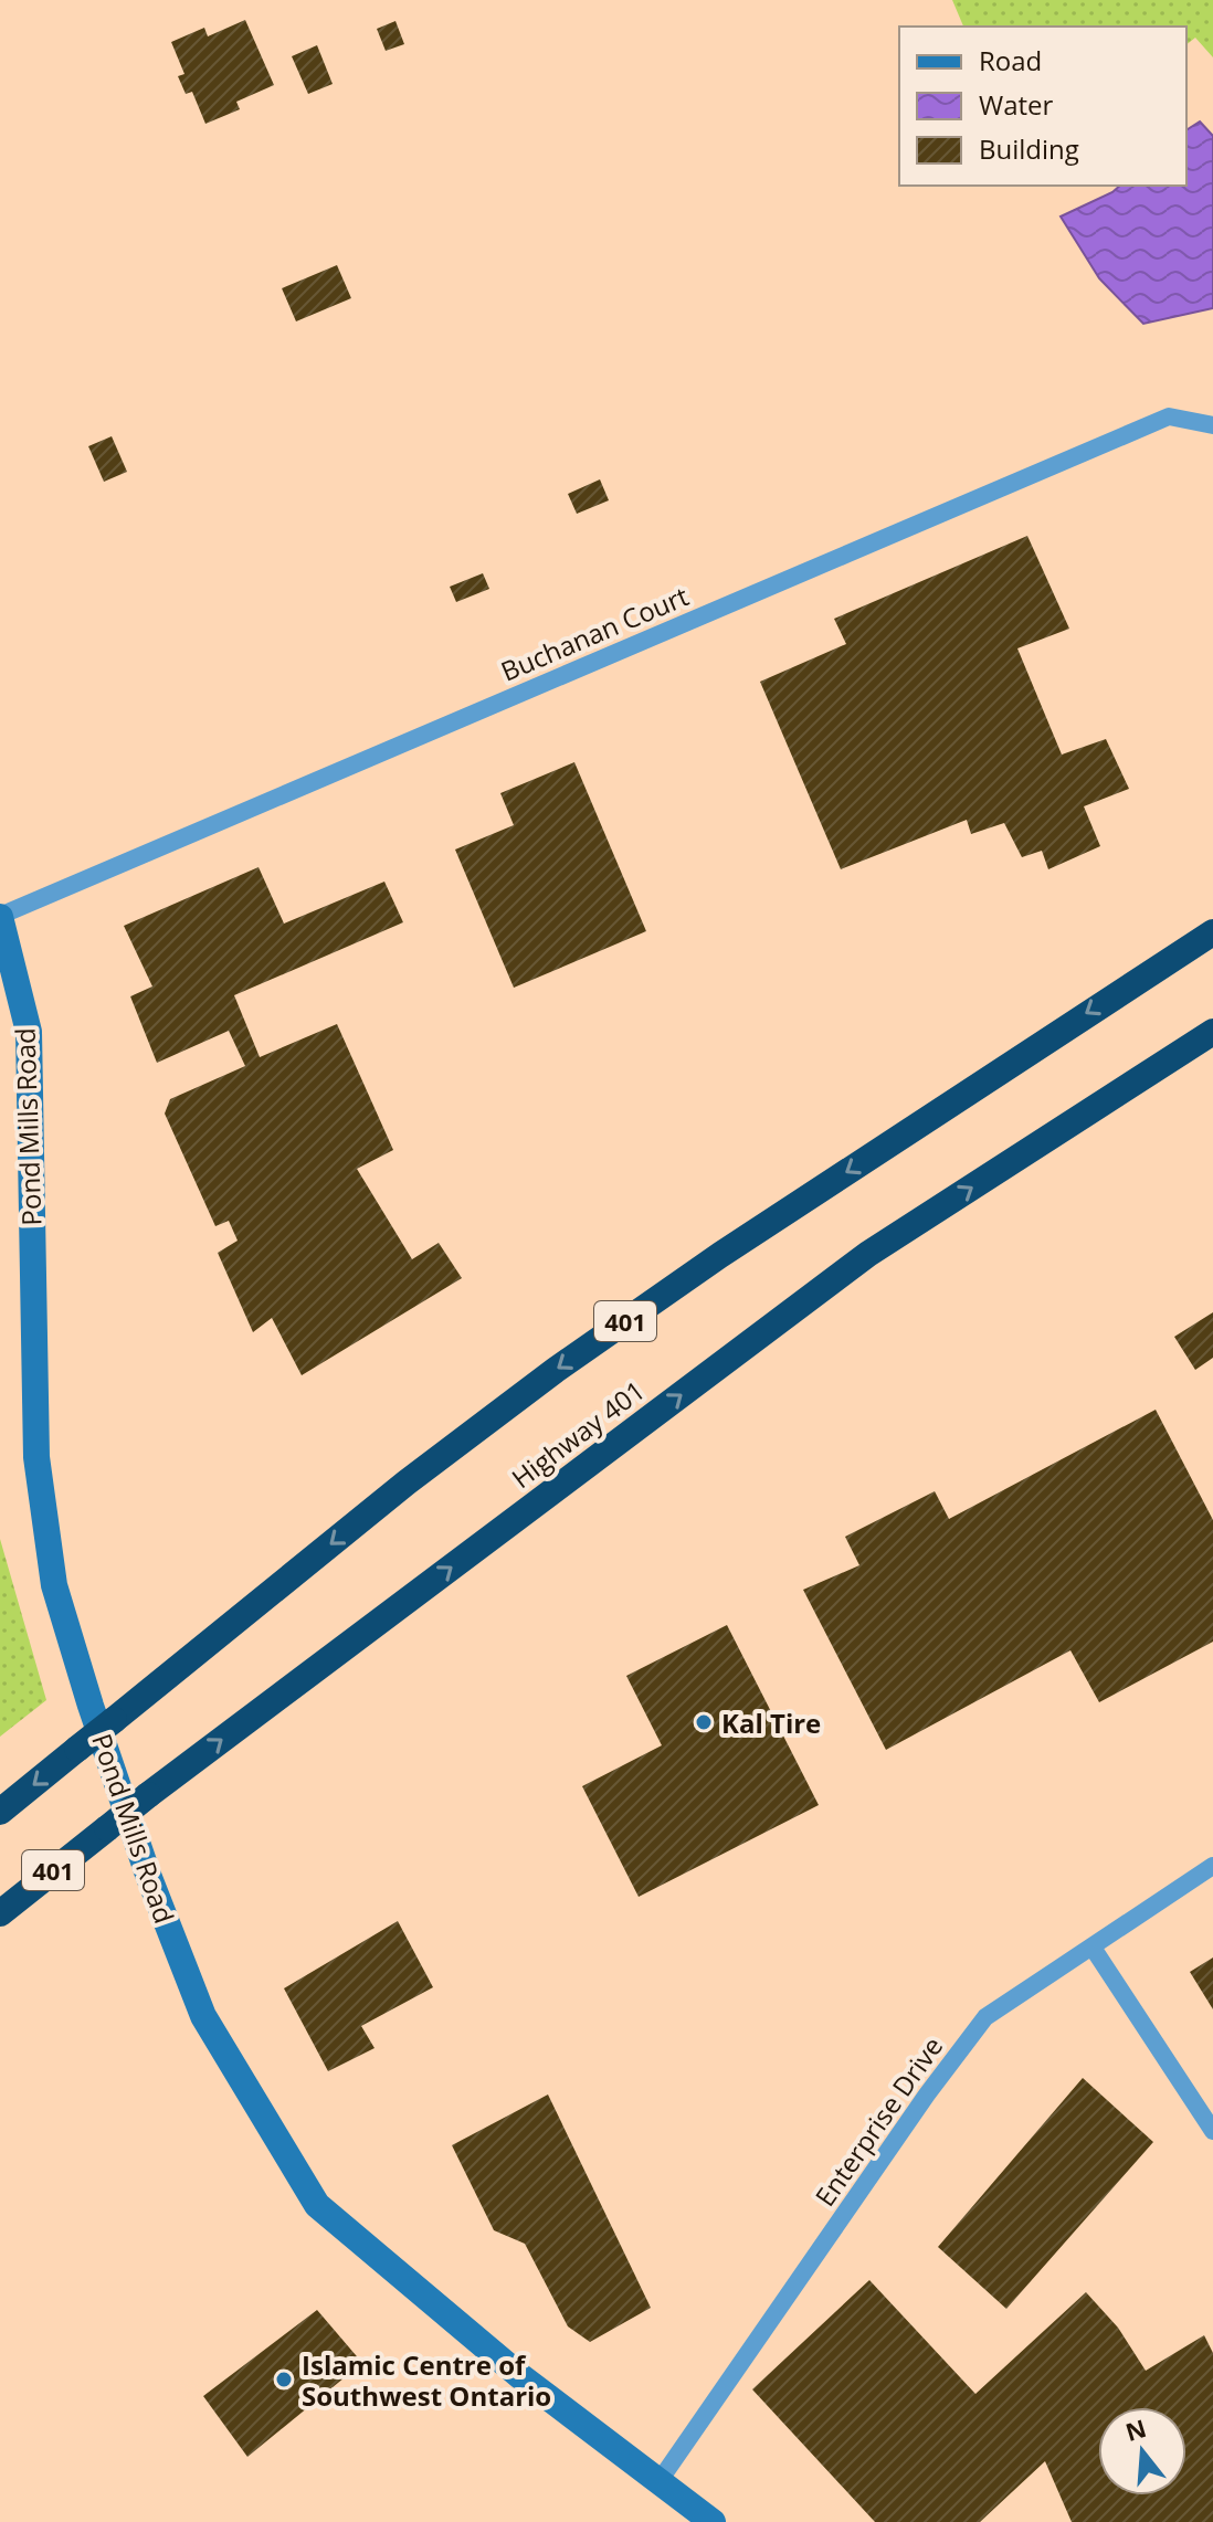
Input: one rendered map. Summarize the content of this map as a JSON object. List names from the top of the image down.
{
  "streets": {
    "highway": ["401", "Highway 401"],
    "main road": ["Pond Mills Road"],
    "street": ["Buchanan Court", "Enterprise Drive"]
  },
  "crossings": [
    ["Buchanan Court", "Pond Mills Road"],
    ["Pond Mills Road", "Enterprise Drive"]
  ],
  "places": ["Kal Tire", "Islamic Centre of Southwest Ontario"],
  "legend": ["Road", "Water", "Building"],
  "north": "top"
}
